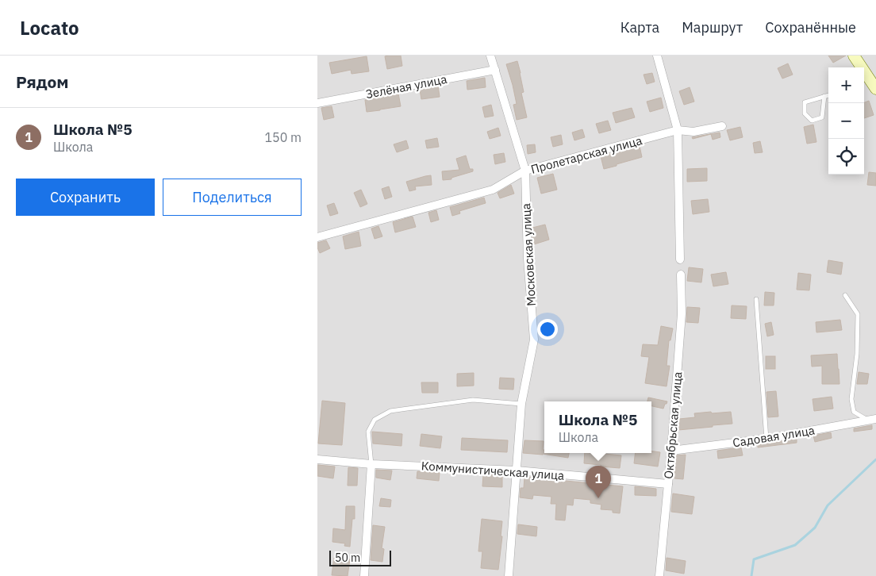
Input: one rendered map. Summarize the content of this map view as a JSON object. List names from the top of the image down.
{
  "streets": {
    "street": [
      "Зелёная улица",
      "Пролетарская улица",
      "Московская улица",
      "Октябрьская улица",
      "Садовая улица",
      "Коммунистическая улица"
    ]
  },
  "crossings": [
    ["Зелёная улица", "Московская улица"],
    ["Пролетарская улица", "Московская улица"],
    ["Московская улица", "Коммунистическая улица"],
    ["Октябрьская улица", "Садовая улица"],
    ["Октябрьская улица", "Коммунистическая улица"]
  ],
  "scale_bar": "50 m",
  "page": {
    "header": "Locato",
    "nav": ["Карта", "Маршрут", "Сохранённые"],
    "heading": "Рядом",
    "map_buttons": ["+", "−"],
    "list": [
      {
        "mark": "1",
        "name": "Школа №5",
        "note": "Школа",
        "value": "150 m"
      }
    ],
    "buttons": ["Сохранить", "Поделиться"],
    "popup": ["Школа №5", "Школа"],
    "pins": "1",
    "scale": "50 m"
  }
}
